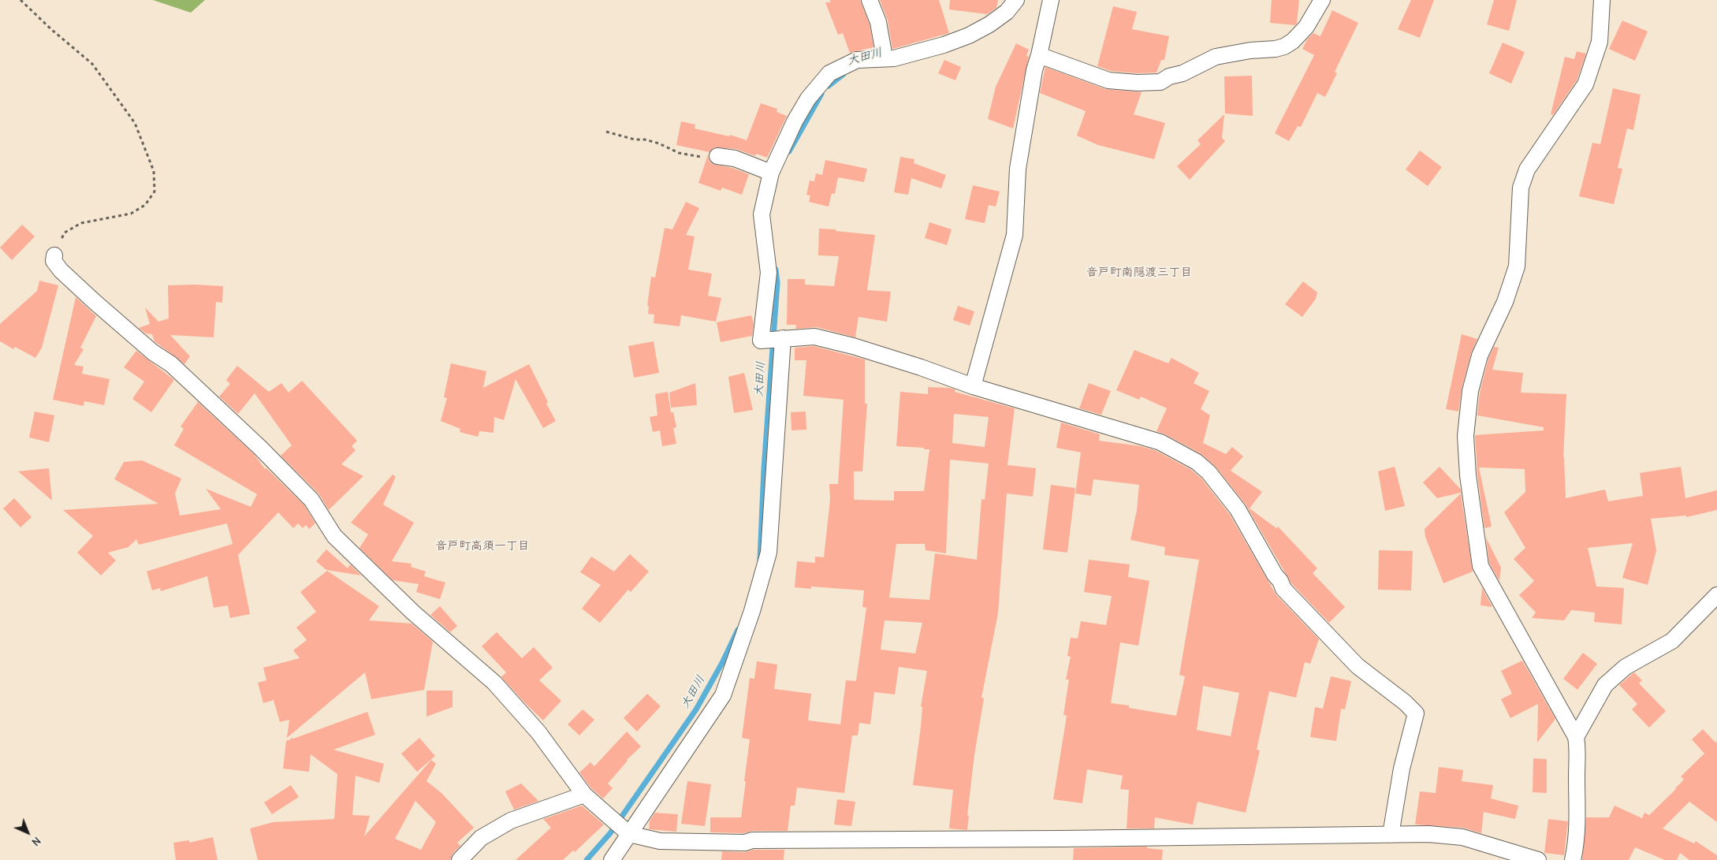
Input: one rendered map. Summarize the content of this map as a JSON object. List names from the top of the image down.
{
  "districts": ["音戸町南隠渡三丁目", "音戸町高須一丁目"],
  "water": ["大田川"],
  "north": "bottom right"
}
